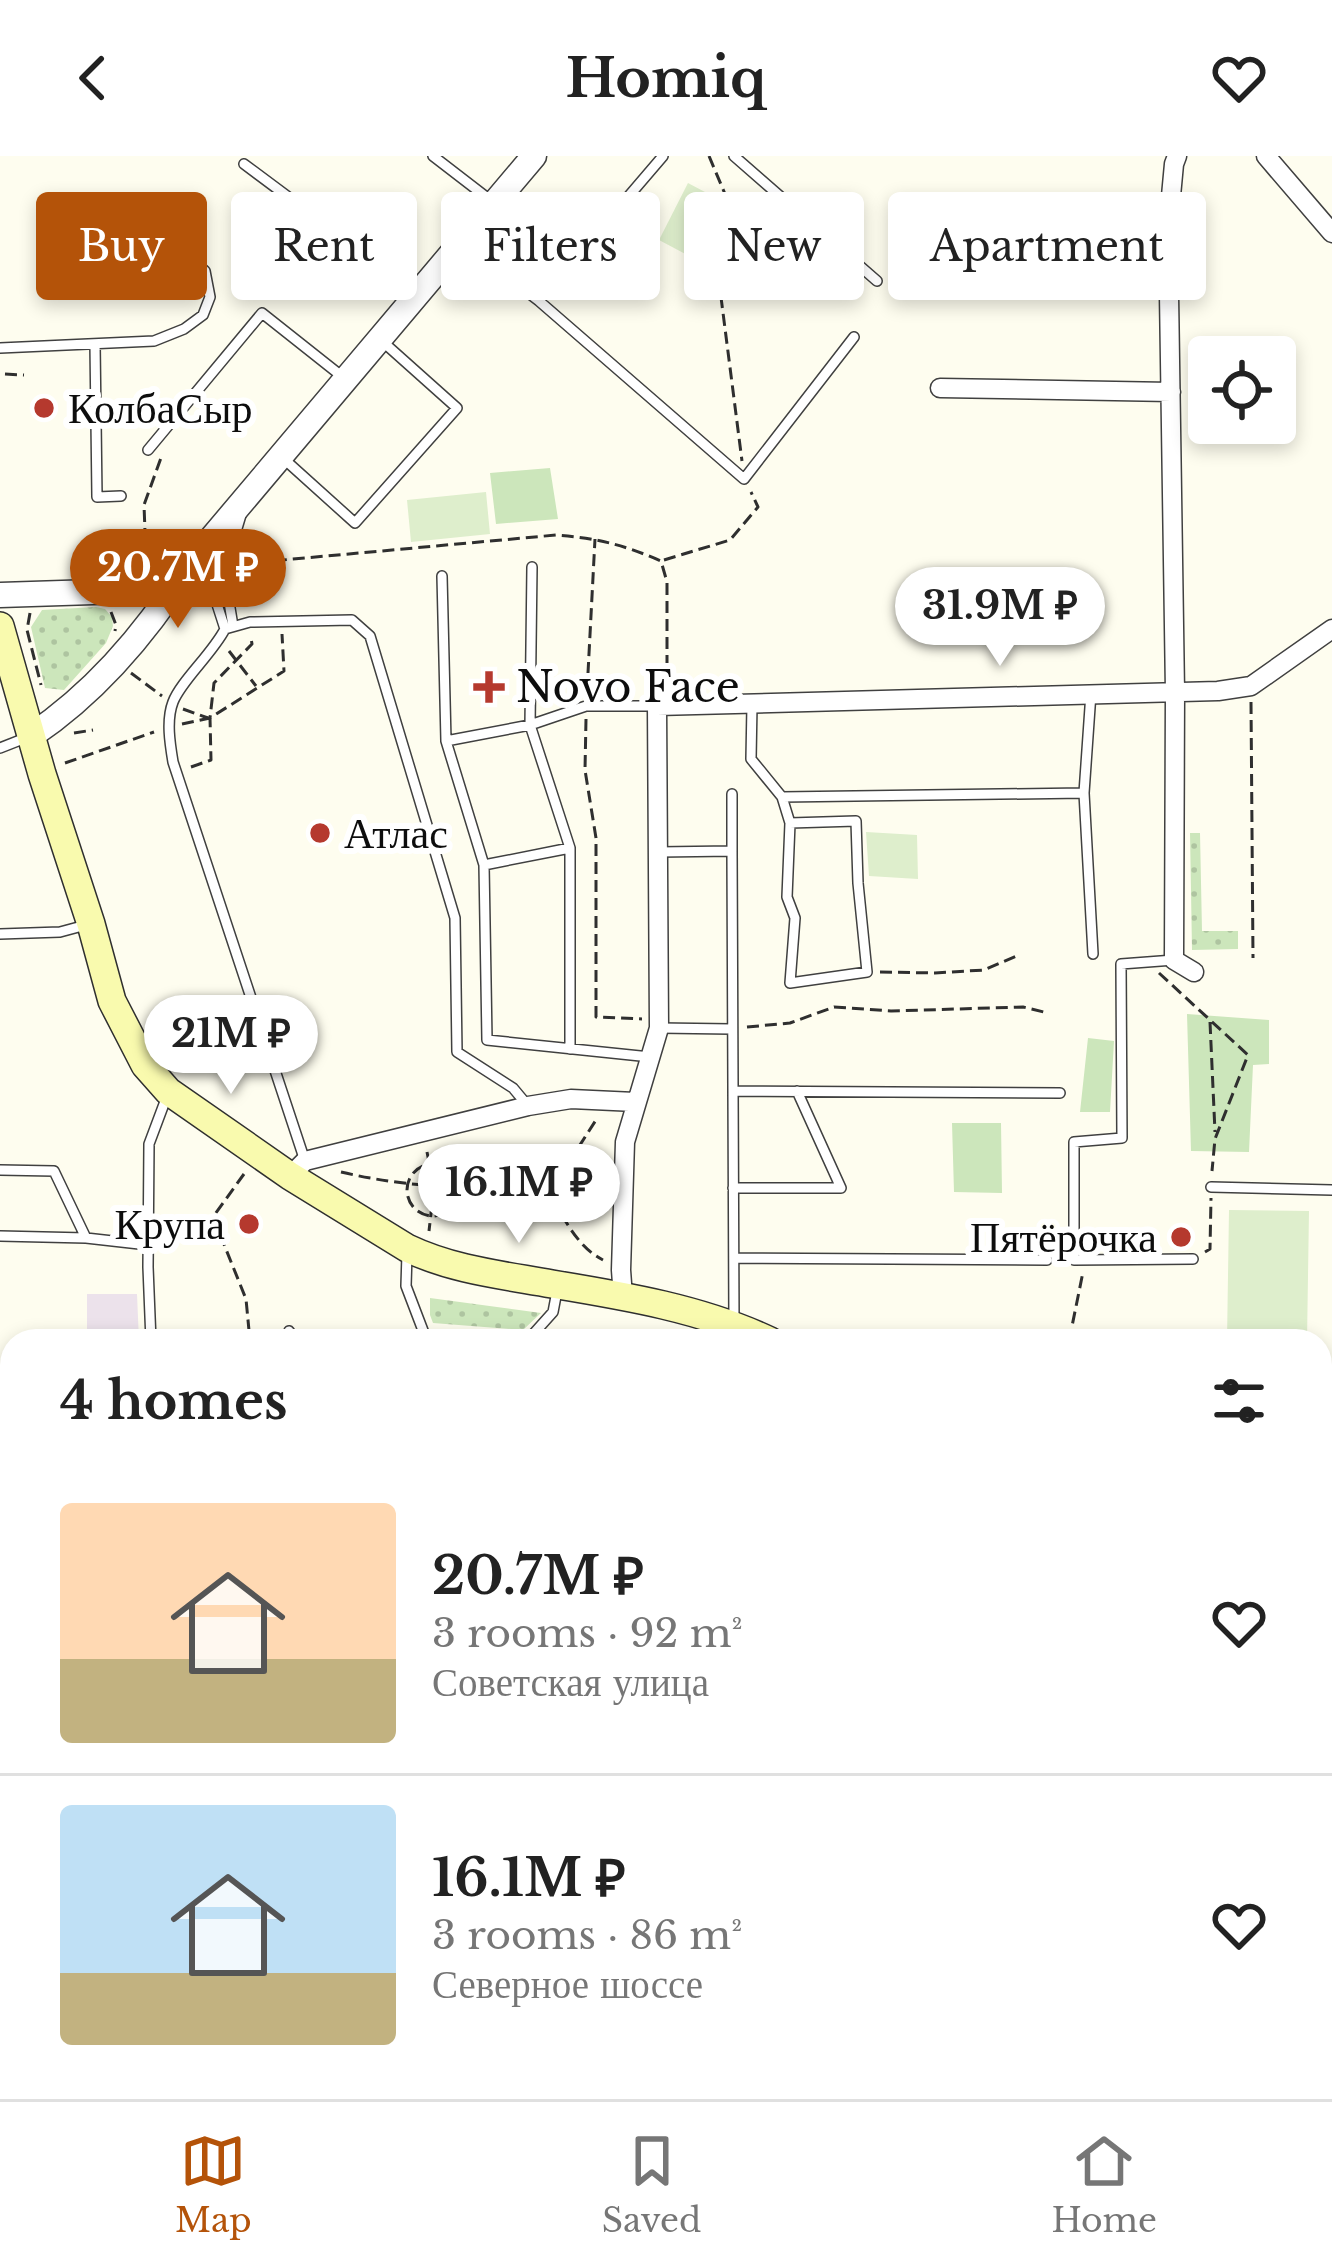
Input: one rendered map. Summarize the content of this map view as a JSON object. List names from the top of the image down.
{
  "places": {
    "other": [
      "КолбаСыр",
      "Атлас",
      "Крупа",
      "Пятёрочка"
    ],
    "health": ["Novo Face"]
  },
  "page": {
    "header": "Homiq",
    "chip": [
      "Buy",
      "Rent",
      "Filters",
      "New",
      "Apartment"
    ],
    "price": [
      "20.7M ₽",
      "31.9M ₽",
      "21M ₽",
      "16.1M ₽"
    ],
    "heading": "4 homes",
    "list": [
      {
        "name": "20.7M ₽",
        "note": "3 rooms · 92 m² · Советская улица"
      },
      {
        "name": "16.1M ₽",
        "note": "3 rooms · 86 m² · Северное шоссе"
      }
    ],
    "tabs": ["Map", "Saved", "Home"]
  }
}
